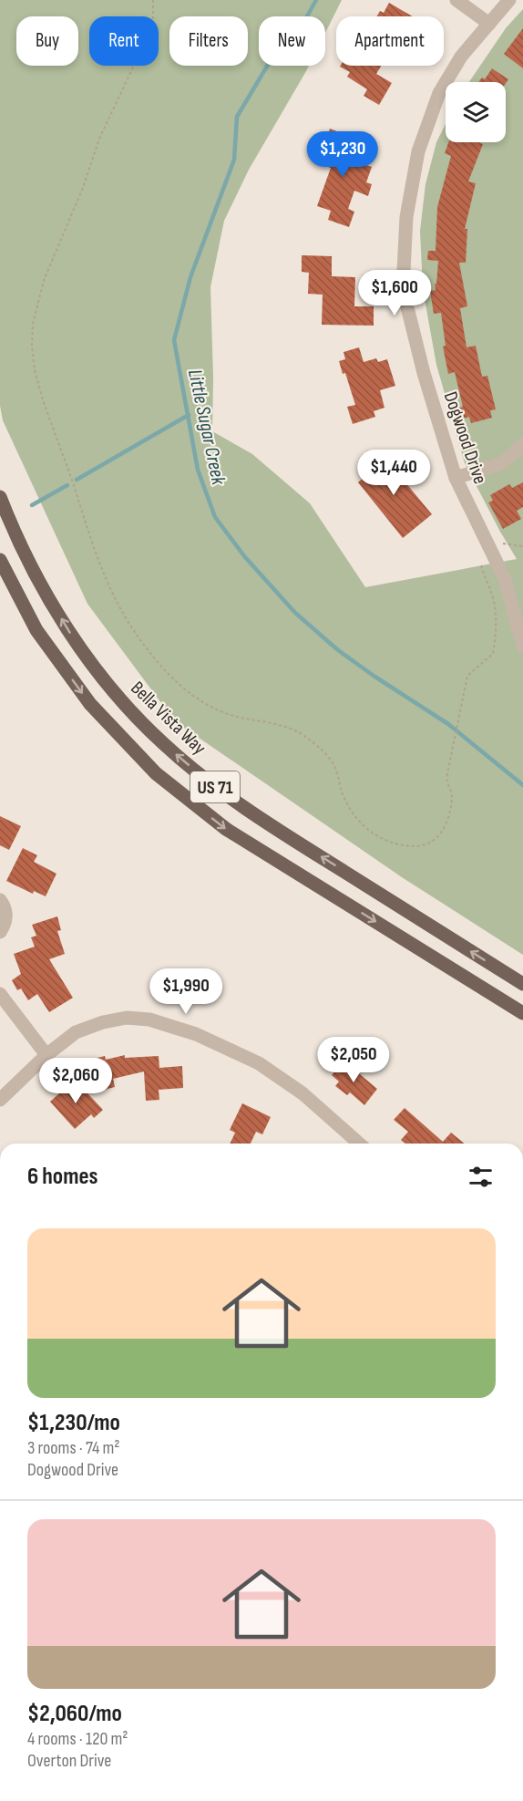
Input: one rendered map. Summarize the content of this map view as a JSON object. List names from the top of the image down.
{
  "streets": {
    "main road": ["Bella Vista Way", "US 71"],
    "street": ["Dogwood Drive"]
  },
  "water": ["Little Sugar Creek"],
  "page": {
    "chip": [
      "Buy",
      "Rent",
      "Filters",
      "New",
      "Apartment"
    ],
    "price": [
      "$1,230",
      "$1,600",
      "$1,440",
      "$1,990",
      "$2,050",
      "$2,060"
    ],
    "heading": "6 homes",
    "list": [
      {
        "name": "$1,230/mo",
        "note": "3 rooms · 74 m² · Dogwood Drive"
      },
      {
        "name": "$2,060/mo",
        "note": "4 rooms · 120 m² · Overton Drive"
      }
    ]
  }
}
